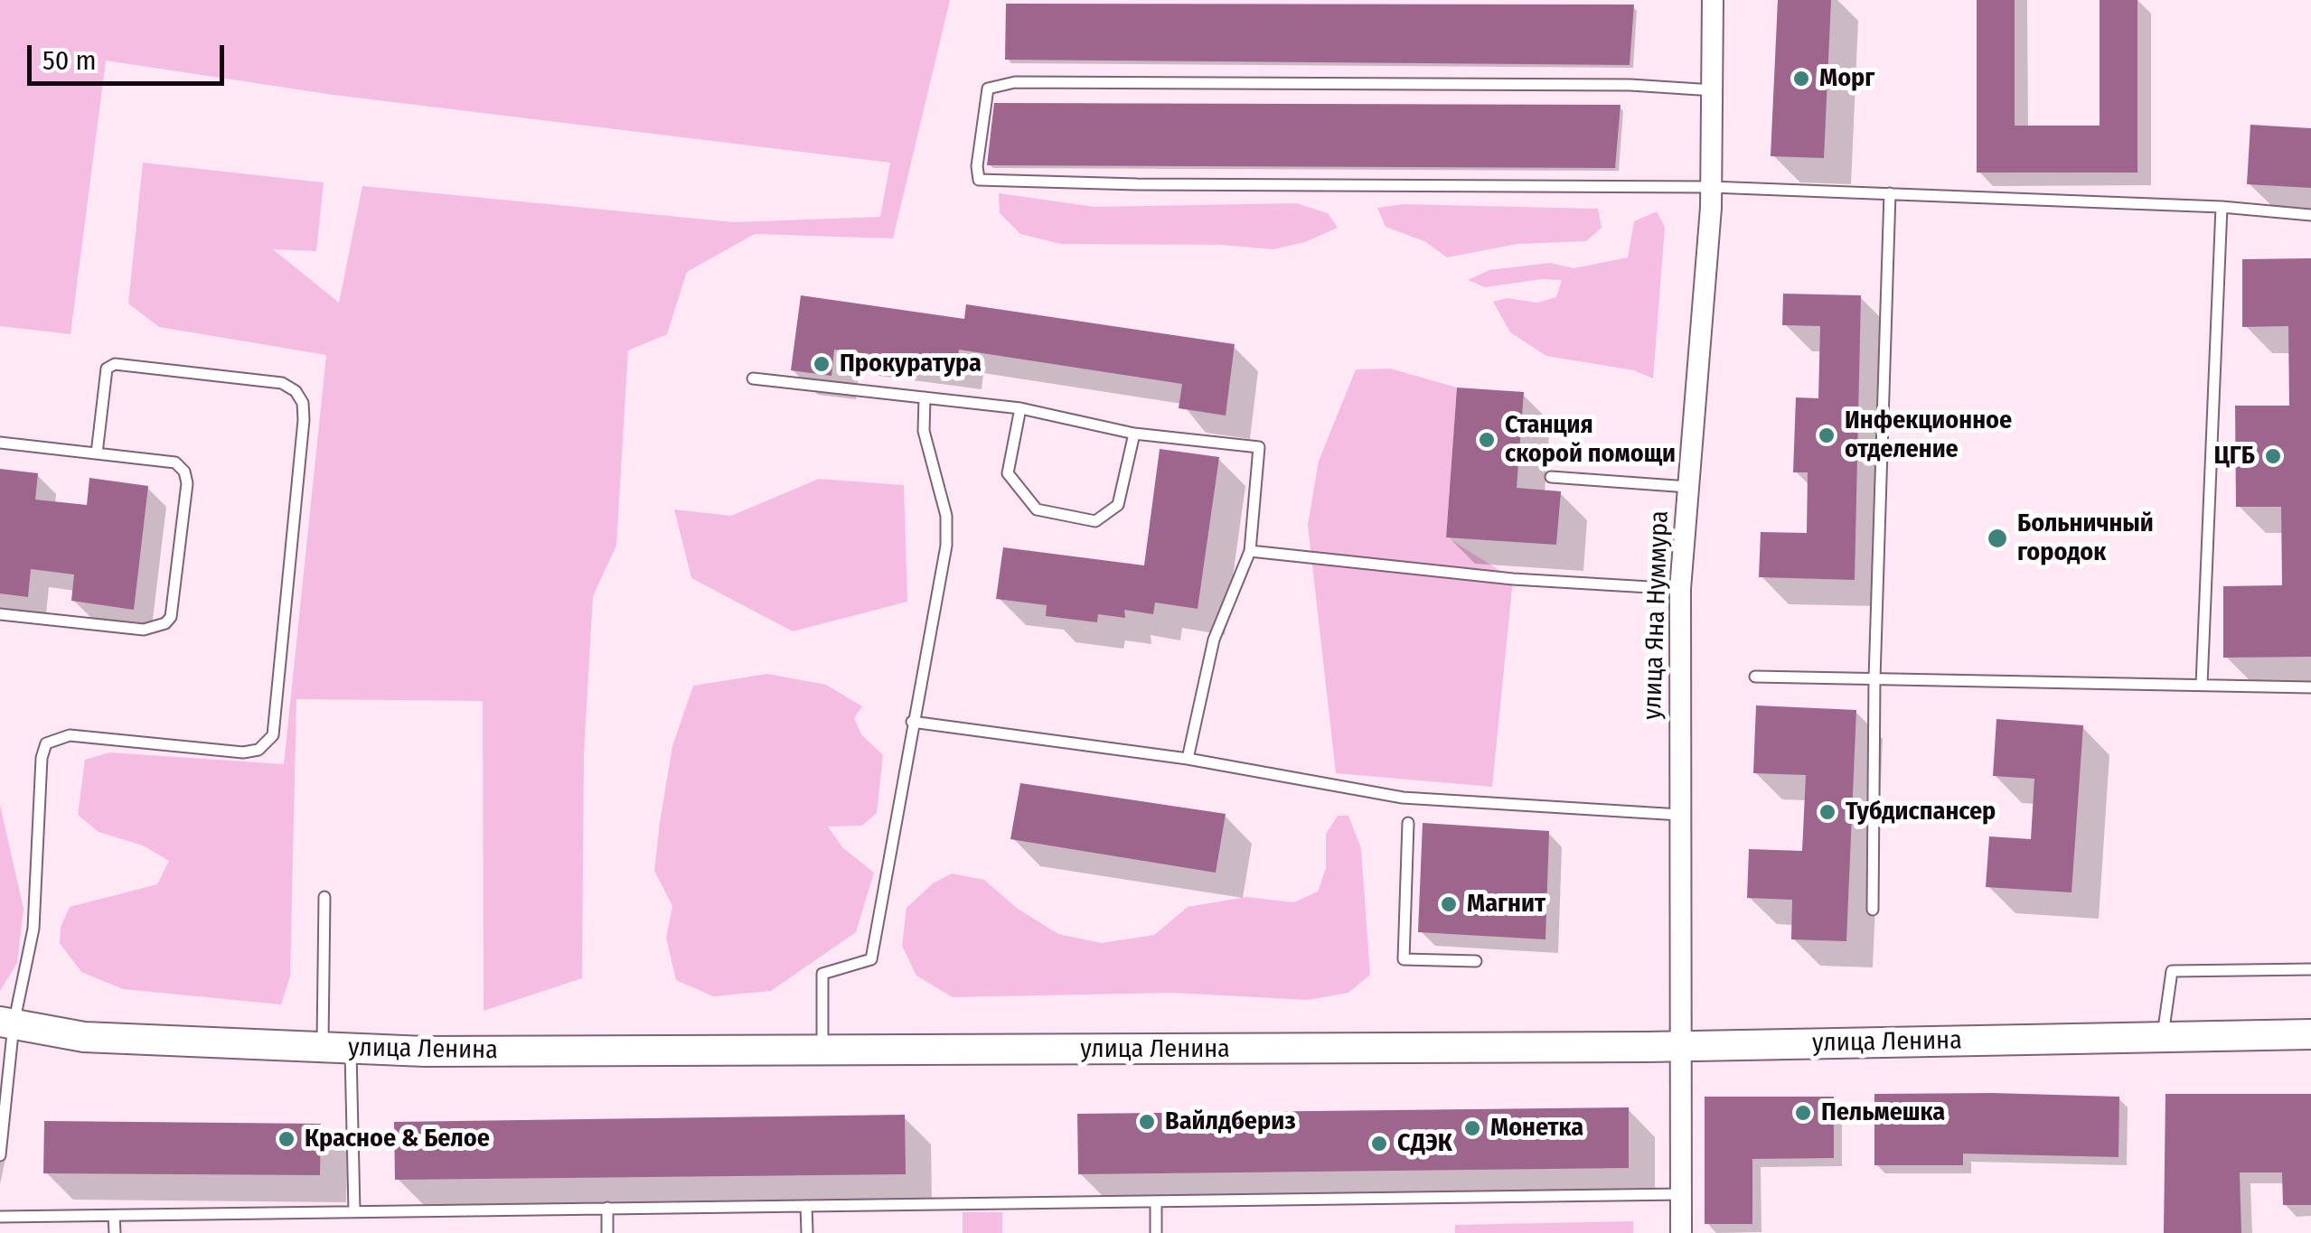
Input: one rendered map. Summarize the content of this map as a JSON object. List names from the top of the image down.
{
  "streets": {
    "main road": ["улица Ленина"],
    "street": ["улица Яна Нуммура"]
  },
  "crossings": [
    ["улица Яна Нуммура", "улица Ленина"]
  ],
  "places": [
    "Морг",
    "Прокуратура",
    "Инфекционное отделение",
    "Станция скорой помощи",
    "ЦГБ",
    "Больничный городок",
    "Тубдиспансер",
    "Магнит",
    "Пельмешка",
    "Вайлдбериз",
    "Монетка",
    "Красное & Белое",
    "СДЭК"
  ],
  "scale_bar": "50 m"
}
